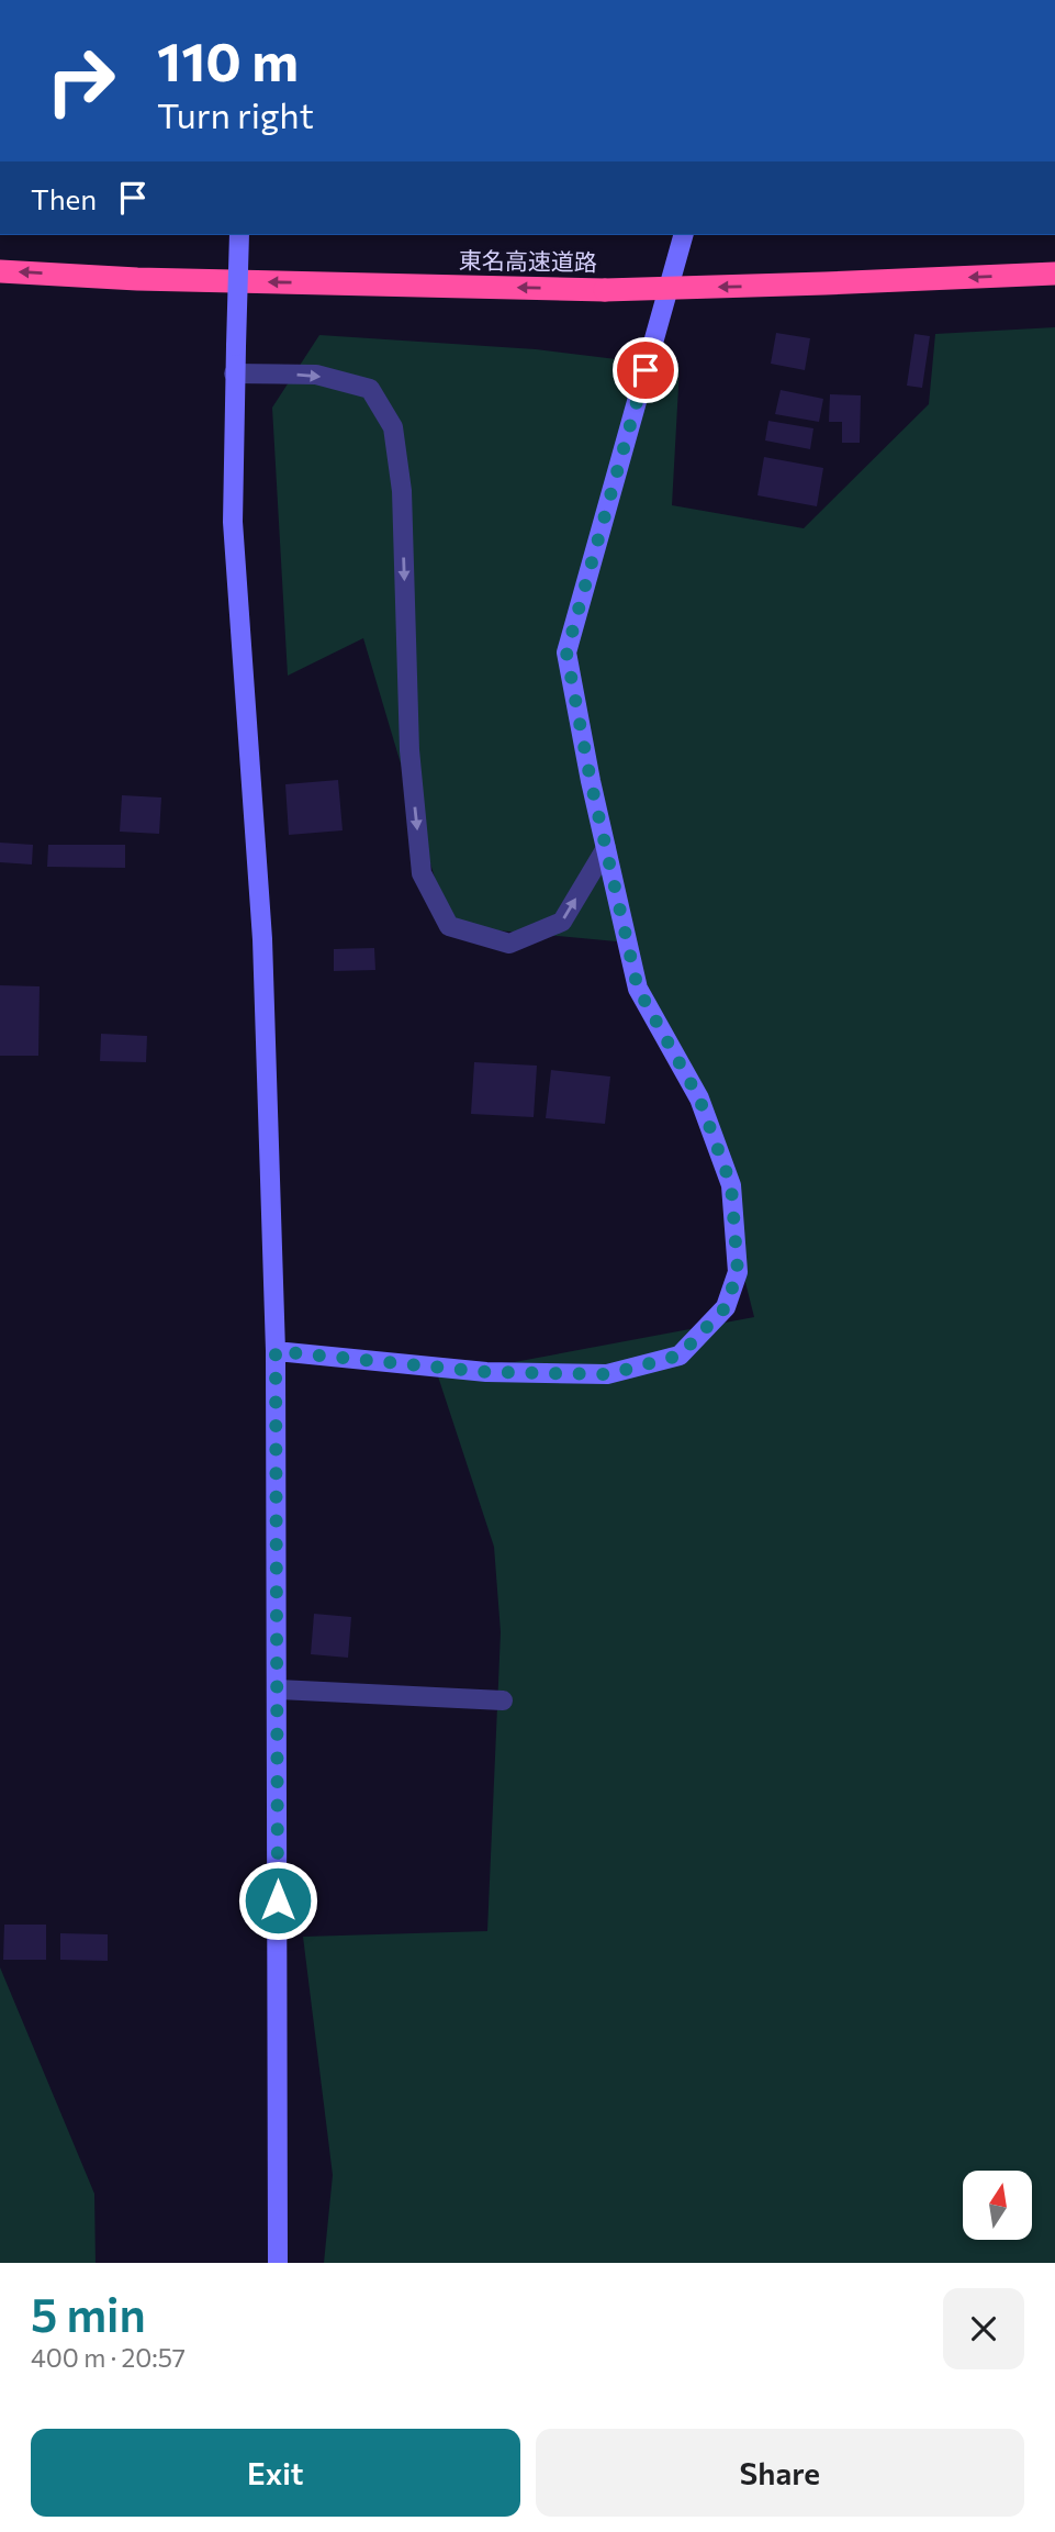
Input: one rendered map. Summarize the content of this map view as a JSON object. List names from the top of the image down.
{
  "streets": {
    "highway": ["東名高速道路"]
  },
  "one_way": ["東名高速道路"],
  "north": "top",
  "page": {
    "turn": ["110 m", "Turn right"],
    "then": "Then",
    "heading": ["5 min", "400 m · 20:57"],
    "buttons": ["Exit", "Share"]
  }
}
